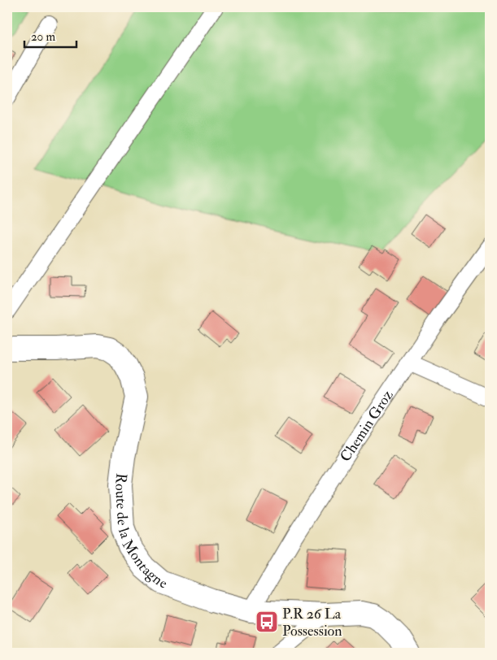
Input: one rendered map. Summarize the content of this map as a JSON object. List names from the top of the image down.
{
  "streets": {
    "main road": ["Route de la Montagne"],
    "street": ["Chemin Groz"]
  },
  "crossings": [
    ["Chemin Groz", "Route de la Montagne"]
  ],
  "places": {
    "bus stop": ["P.R 26 La Possession"]
  },
  "scale_bar": "20 m"
}
